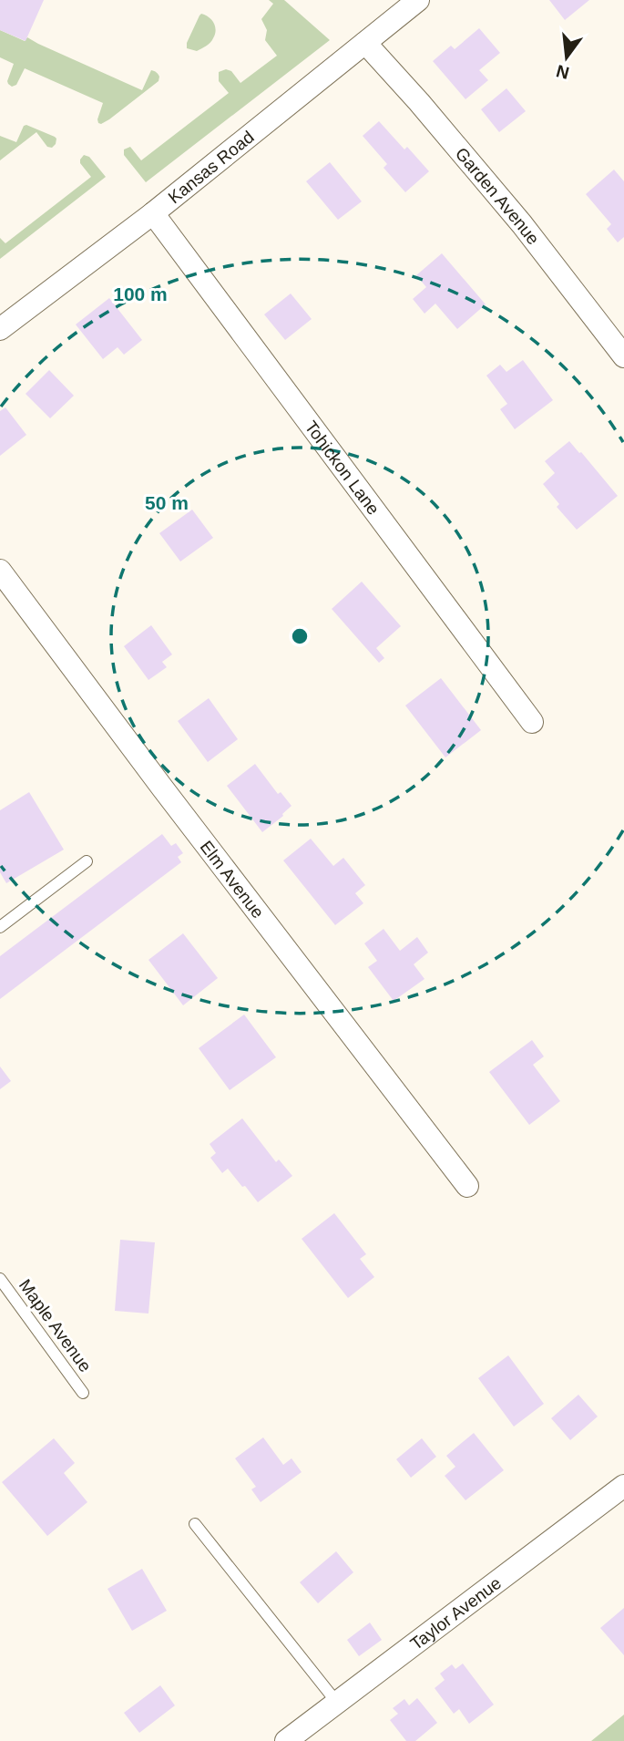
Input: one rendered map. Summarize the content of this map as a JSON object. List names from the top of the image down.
{
  "streets": {
    "street": [
      "Kansas Road",
      "Garden Avenue",
      "Tohickon Lane",
      "Elm Avenue",
      "Taylor Avenue"
    ],
    "lane": ["Maple Avenue"]
  },
  "crossings": [
    ["Kansas Road", "Garden Avenue"],
    ["Kansas Road", "Tohickon Lane"]
  ],
  "north": "bottom",
  "rings": ["100 m", "50 m"]
}
